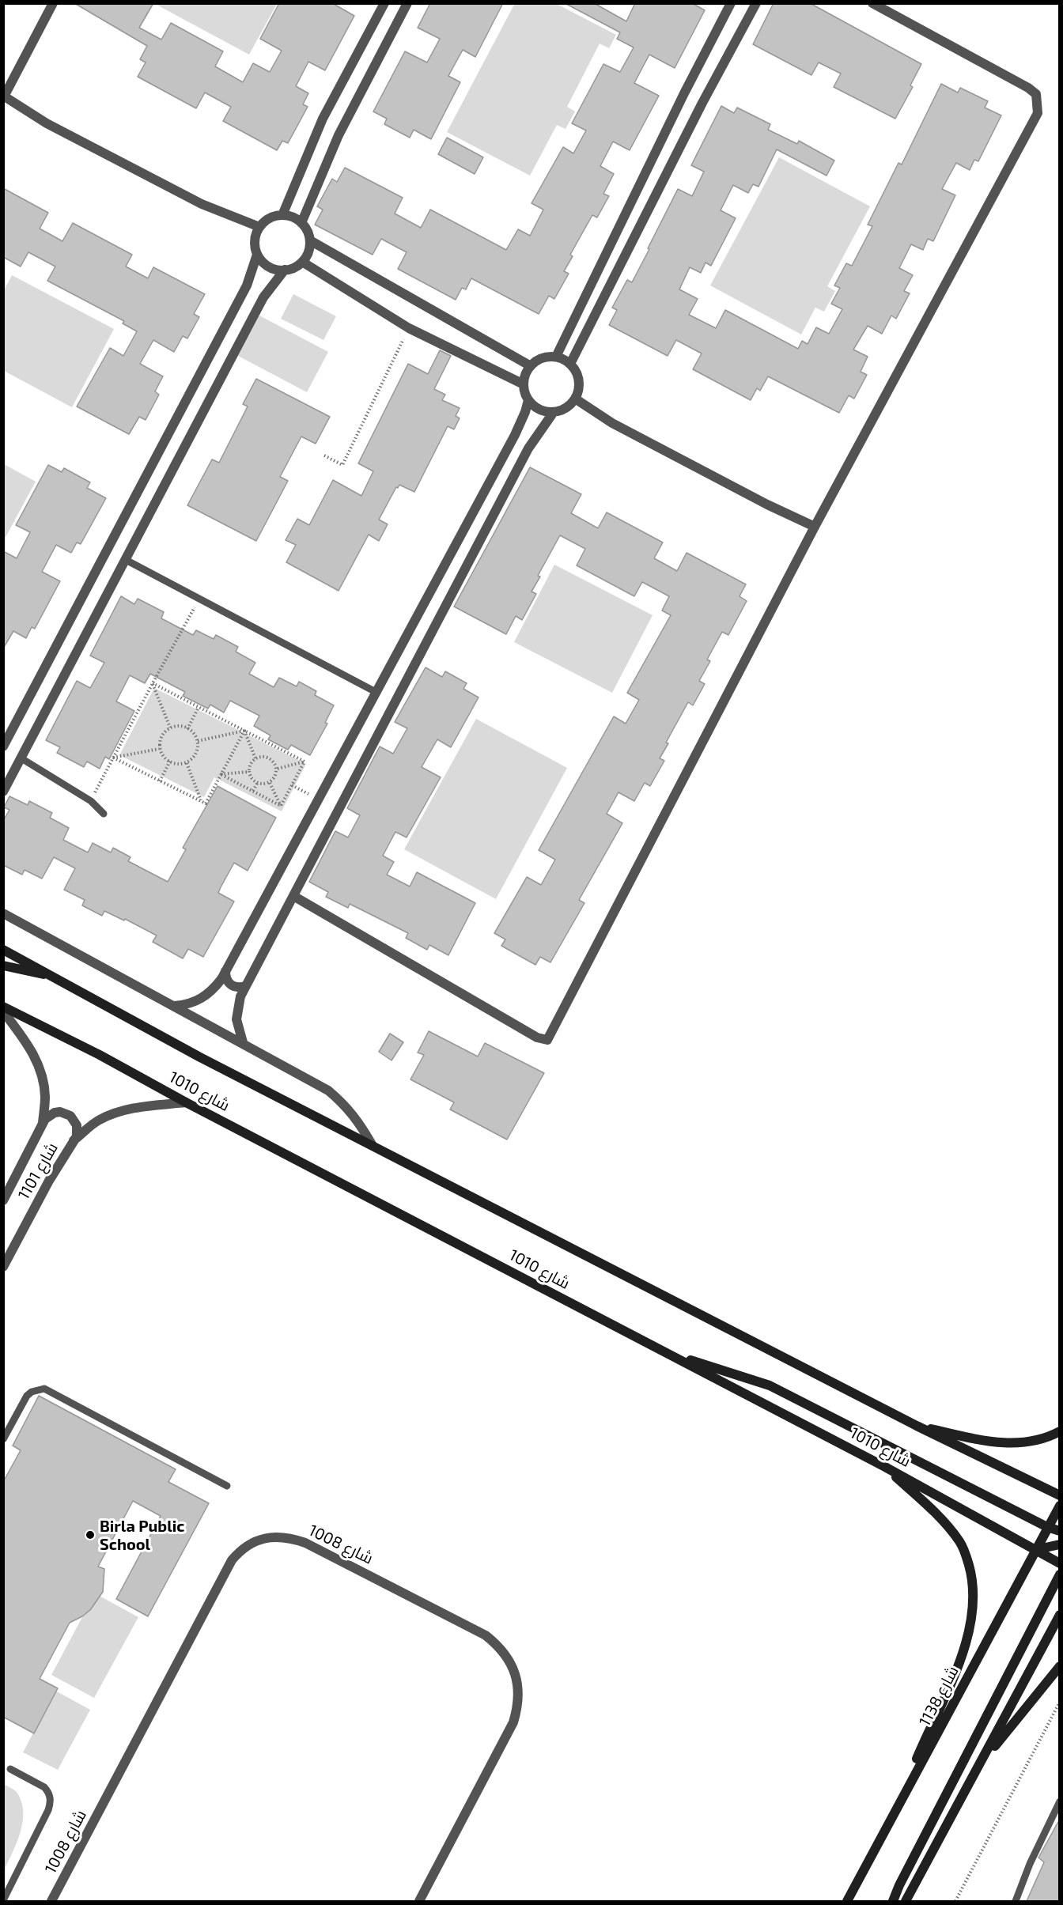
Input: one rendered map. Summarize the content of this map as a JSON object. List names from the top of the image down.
{
  "streets": {
    "street": [
      "شارع 1010",
      "شارع 1101",
      "شارع 1008",
      "شارع 1138"
    ]
  },
  "crossings": [
    ["شارع 1010", "شارع 1101"],
    ["شارع 1010", "شارع 1138"]
  ],
  "places": ["Birla Public School"]
}
